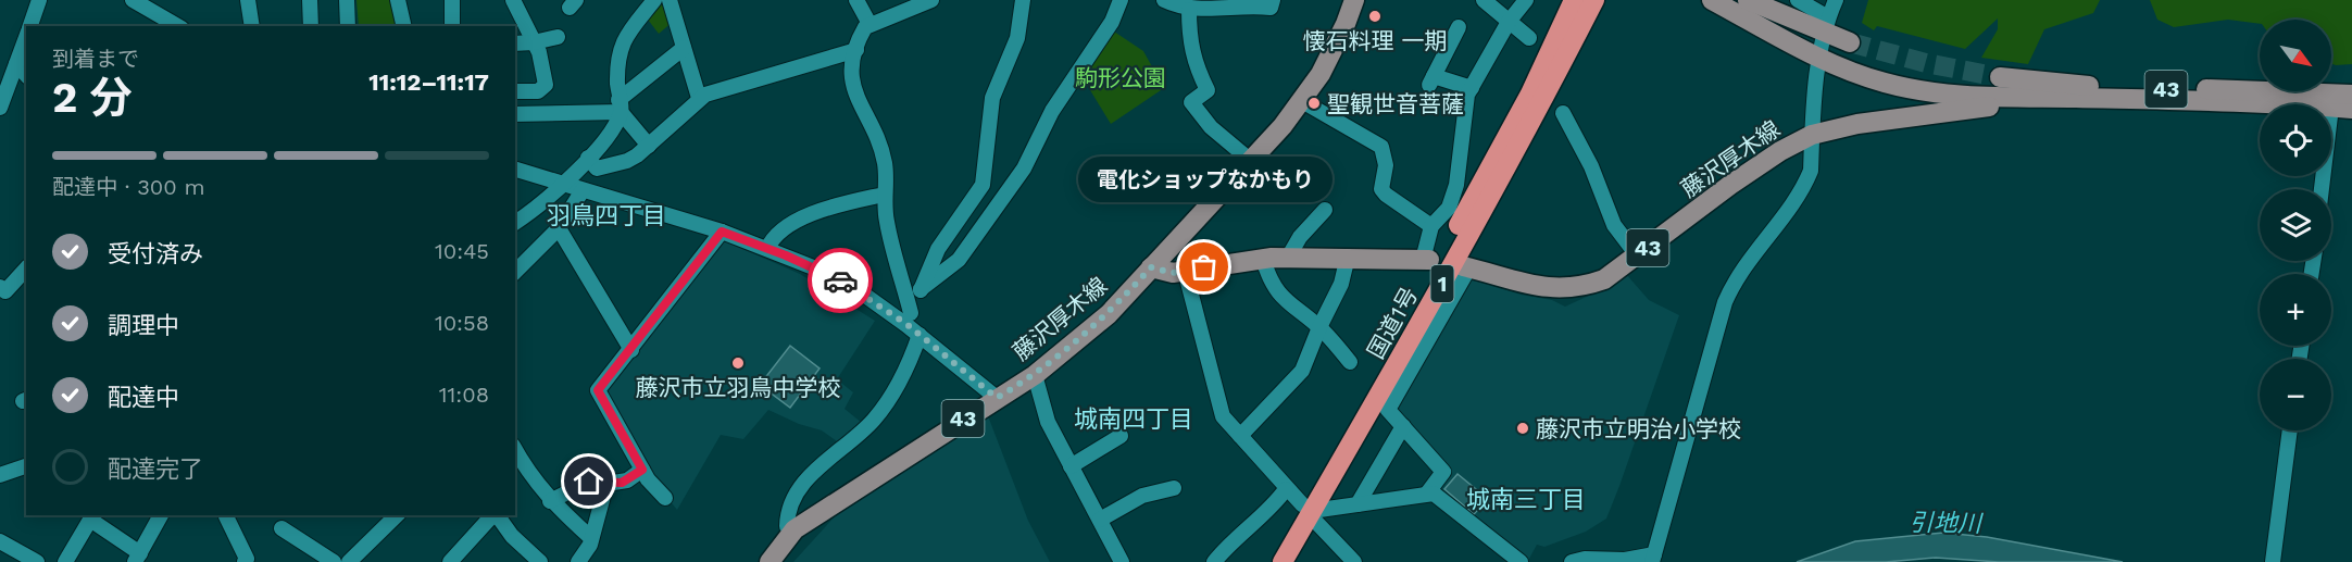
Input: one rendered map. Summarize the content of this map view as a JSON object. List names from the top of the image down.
{
  "streets": {
    "highway": ["1", "国道1号"],
    "main road": ["43", "藤沢厚木線"]
  },
  "crossings": [
    ["43", "藤沢厚木線"]
  ],
  "districts": ["羽鳥四丁目", "城南四丁目", "城南三丁目"],
  "water": ["引地川"],
  "parks": ["駒形公園"],
  "places": [
    "懐石料理 一期",
    "聖観世音菩薩",
    "電化ショップなかもり",
    "藤沢市立羽鳥中学校",
    "藤沢市立明治小学校"
  ],
  "north": "bottom right",
  "page": {
    "map_buttons": ["+", "−"],
    "heading": ["2 分", "到着まで", "11:12–11:17"],
    "bar": "配達中 · 300 m",
    "bubble": "電化ショップなかもり",
    "list": [
      ["受付済み", "10:45"],
      ["調理中", "10:58"],
      ["配達中", "11:08"],
      "配達完了"
    ]
  }
}
